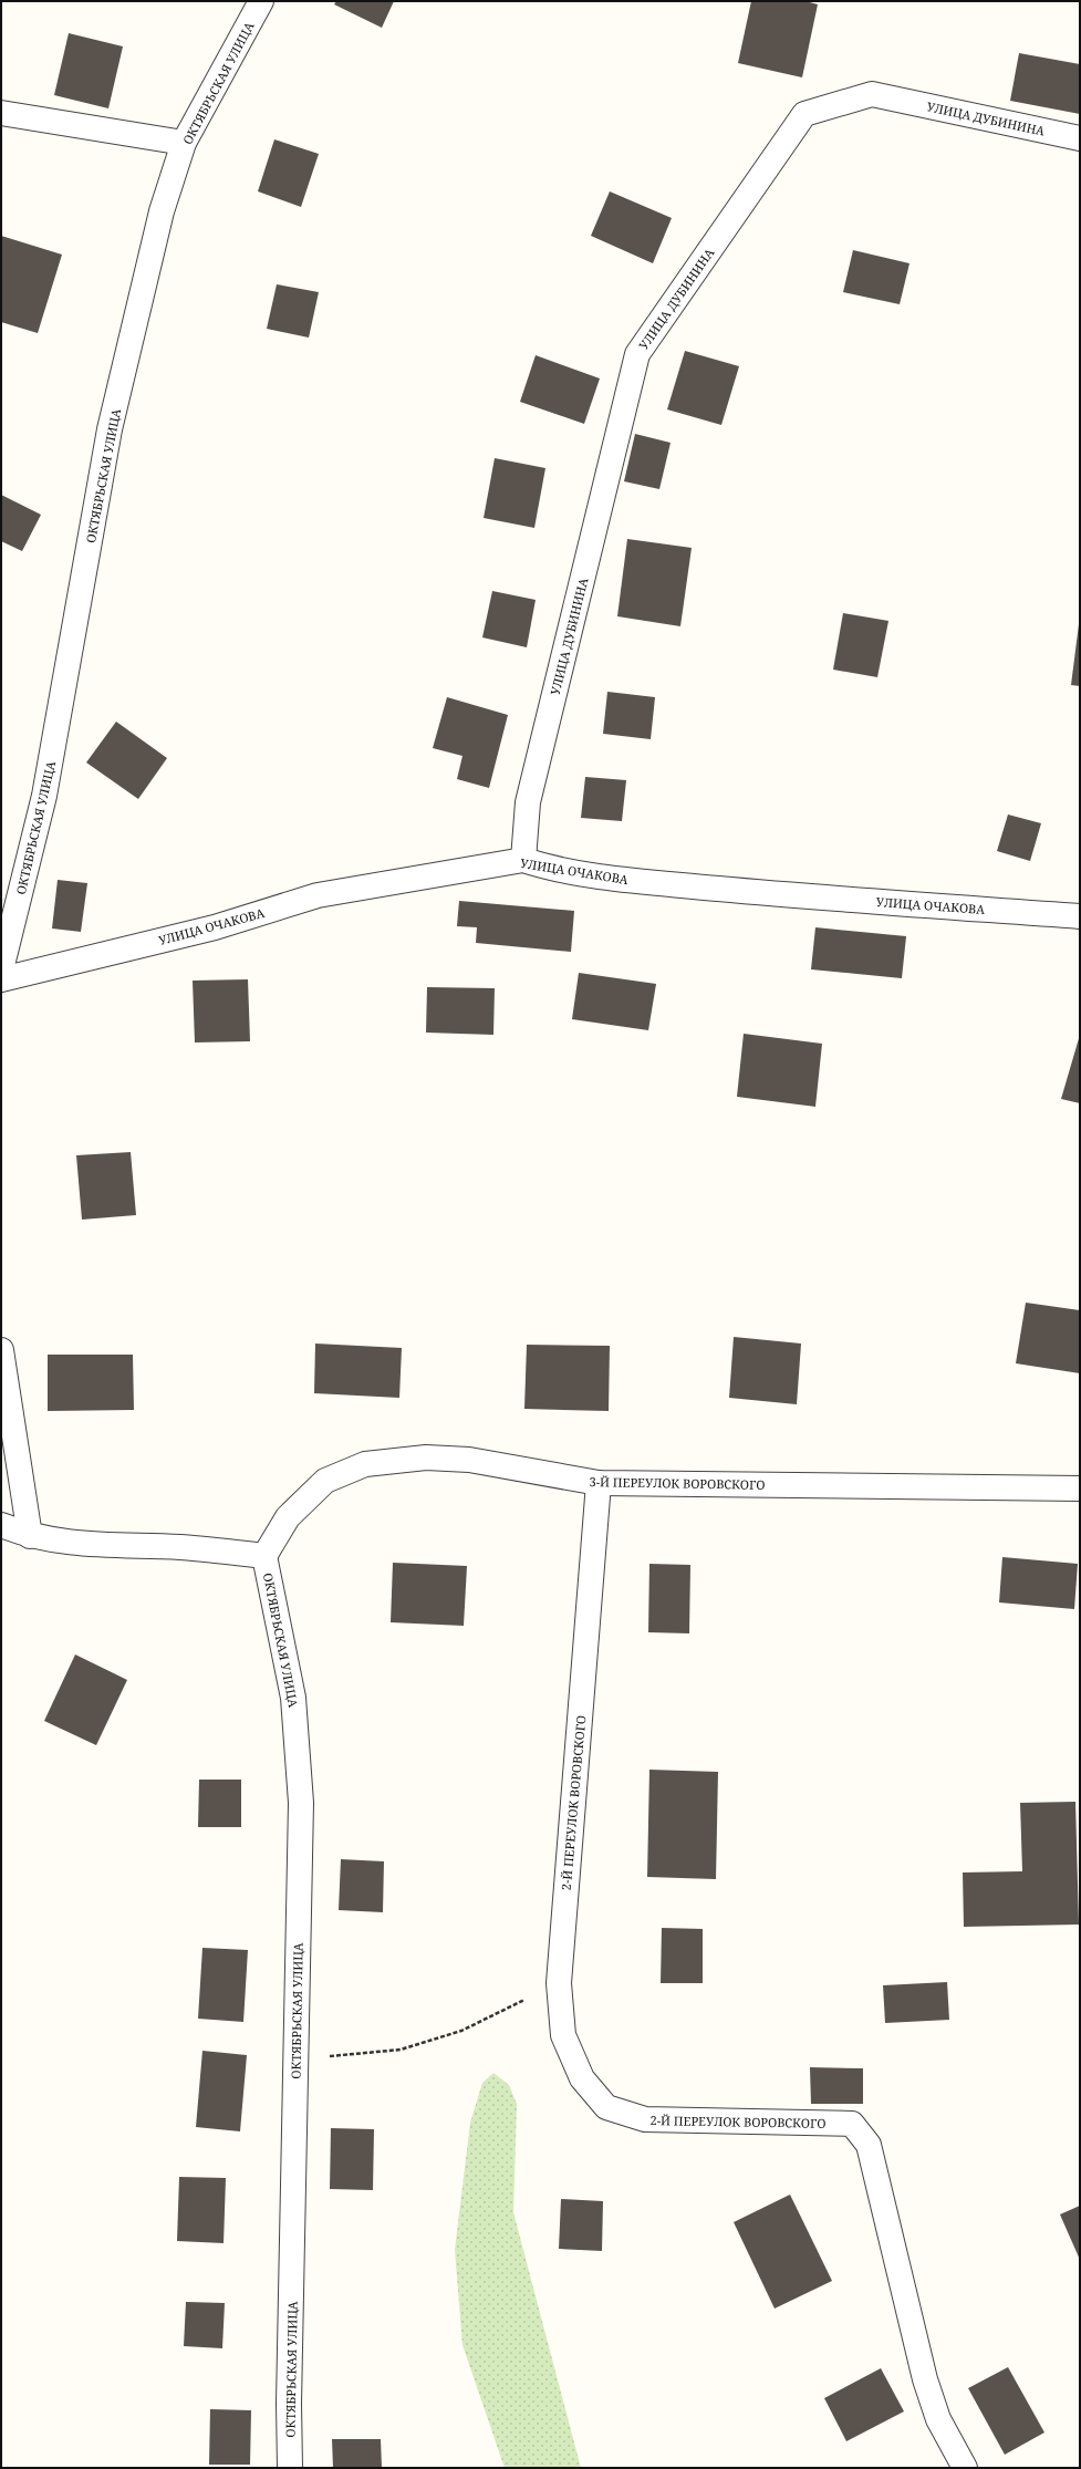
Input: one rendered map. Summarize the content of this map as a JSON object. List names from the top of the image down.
{
  "streets": {
    "street": [
      "ОКТЯБРЬСКАЯ УЛИЦА",
      "УЛИЦА ДУБИНИНА",
      "УЛИЦА ОЧАКОВА",
      "3-Й ПЕРЕУЛОК ВОРОВСКОГО",
      "2-Й ПЕРЕУЛОК ВОРОВСКОГО"
    ]
  },
  "crossings": [
    ["ОКТЯБРЬСКАЯ УЛИЦА", "3-Й ПЕРЕУЛОК ВОРОВСКОГО"],
    ["УЛИЦА ДУБИНИНА", "УЛИЦА ОЧАКОВА"],
    ["3-Й ПЕРЕУЛОК ВОРОВСКОГО", "2-Й ПЕРЕУЛОК ВОРОВСКОГО"]
  ]
}
